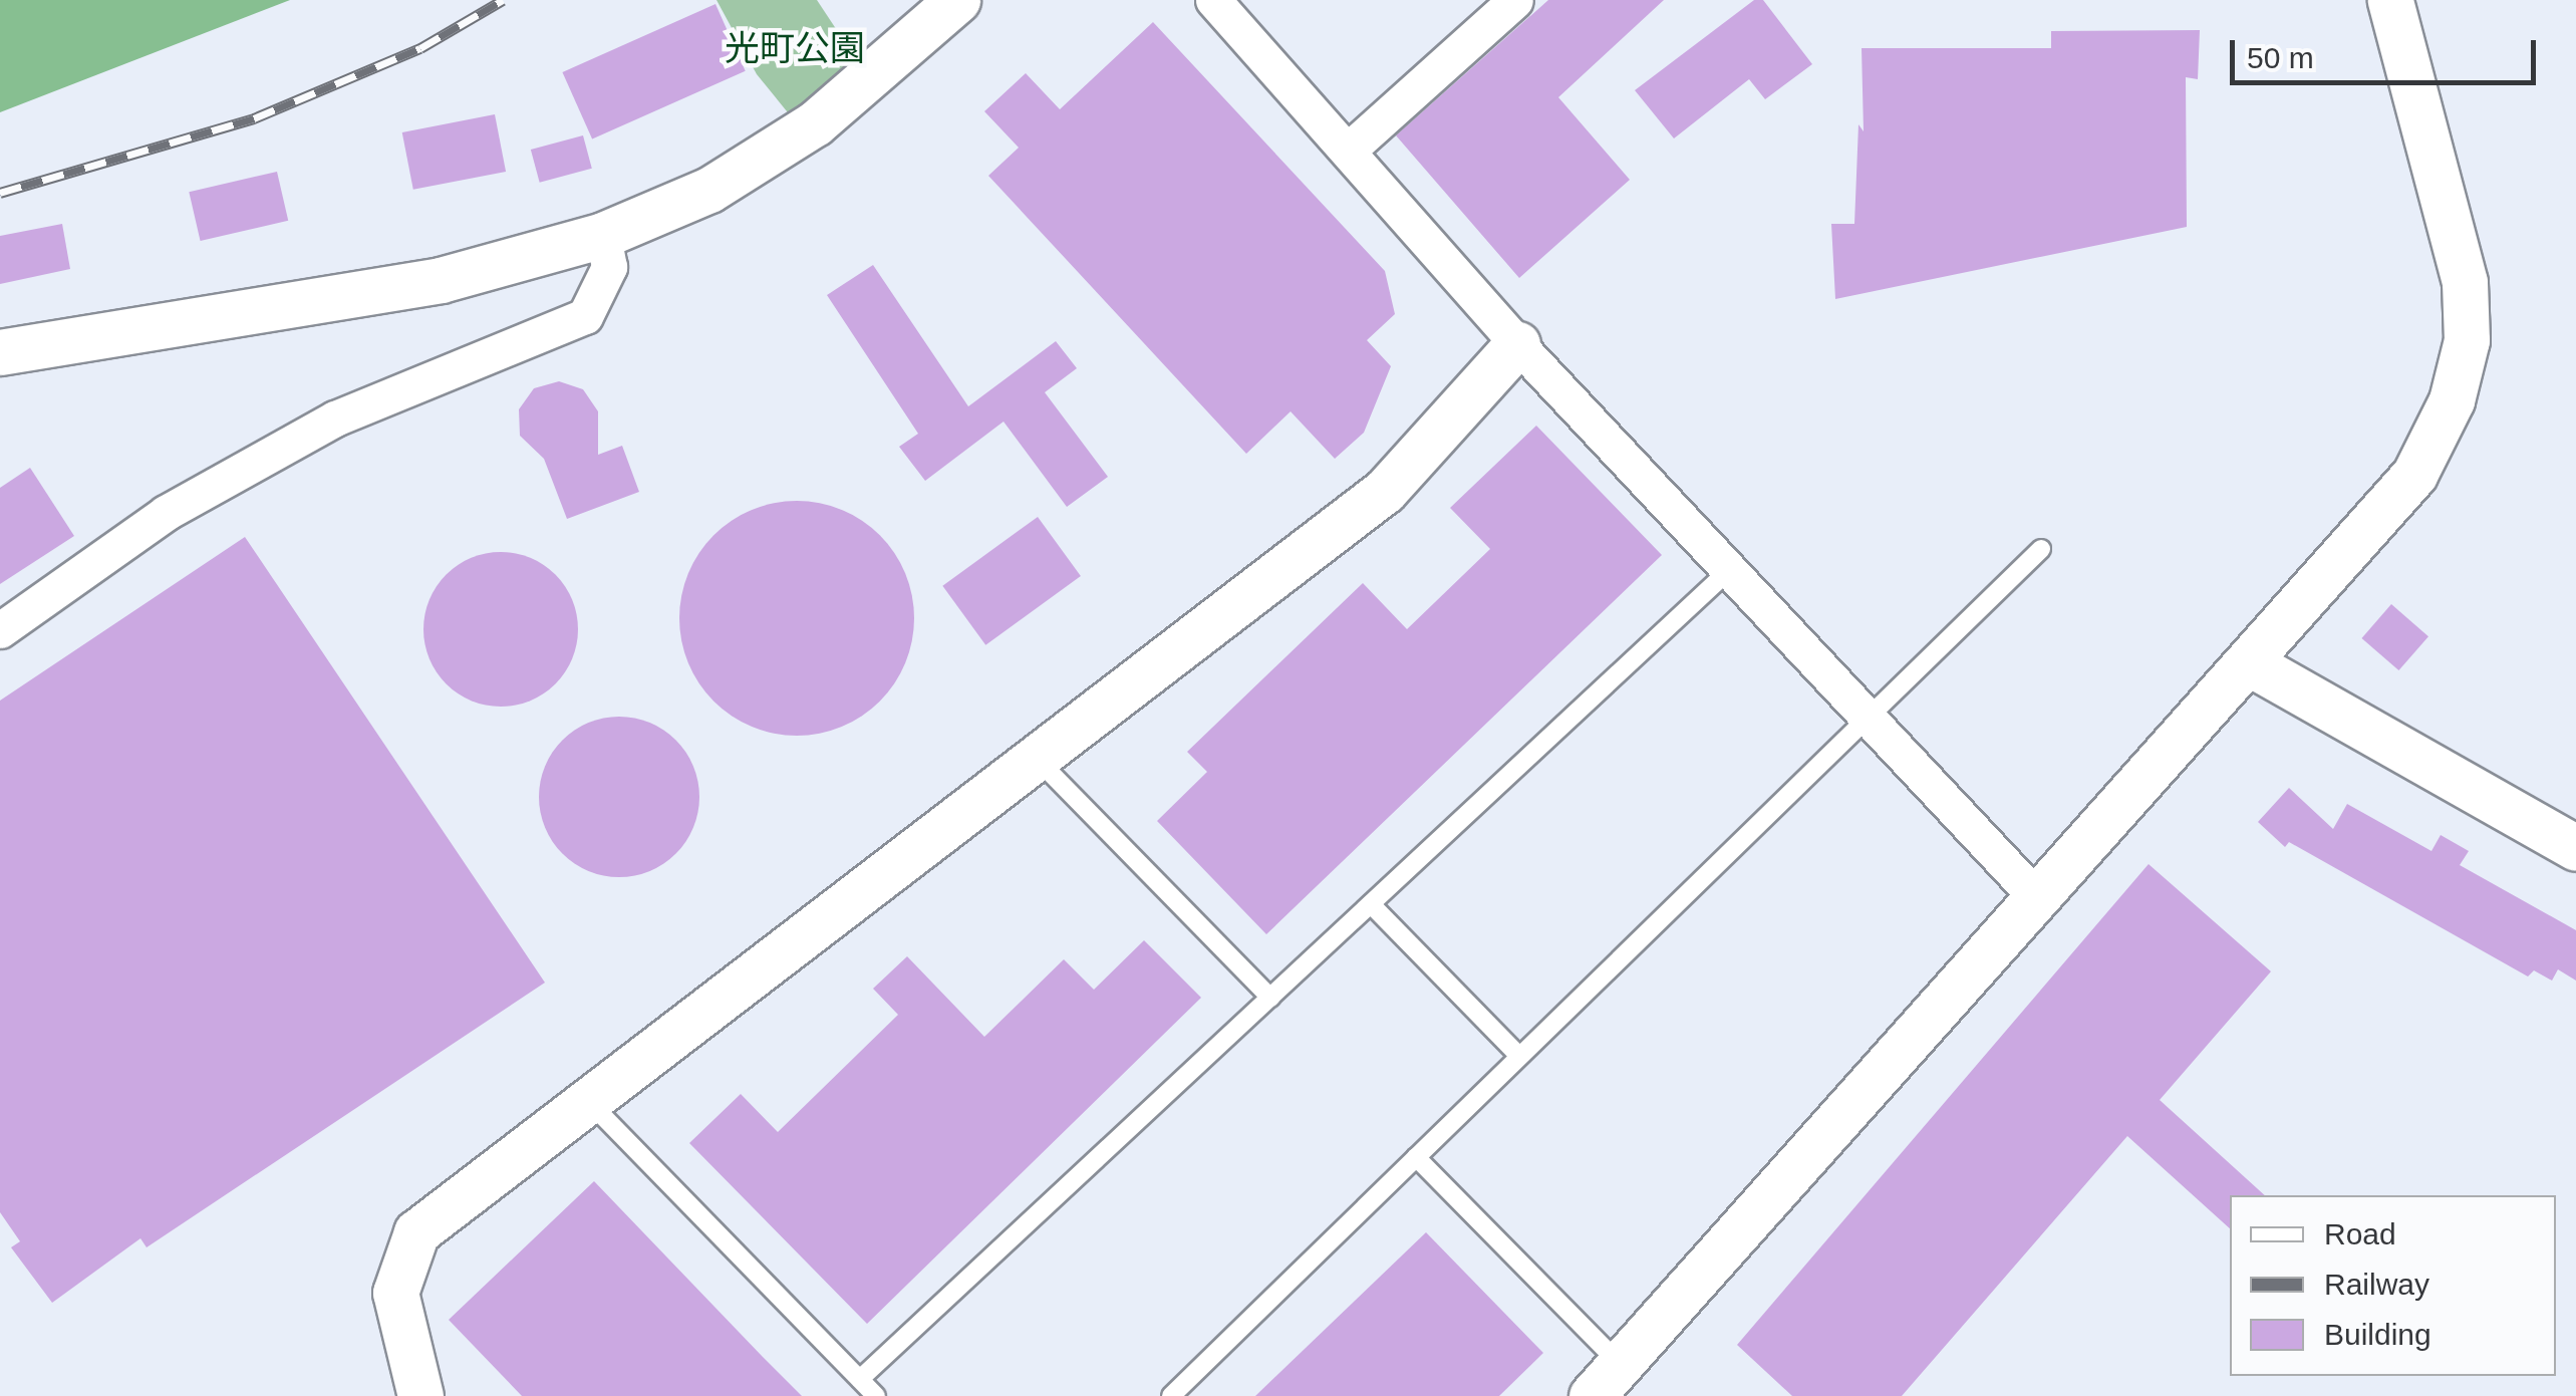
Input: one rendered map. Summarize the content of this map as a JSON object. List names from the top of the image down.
{
  "parks": ["光町公園"],
  "legend": ["Road", "Railway", "Building"],
  "scale_bar": "50 m"
}
